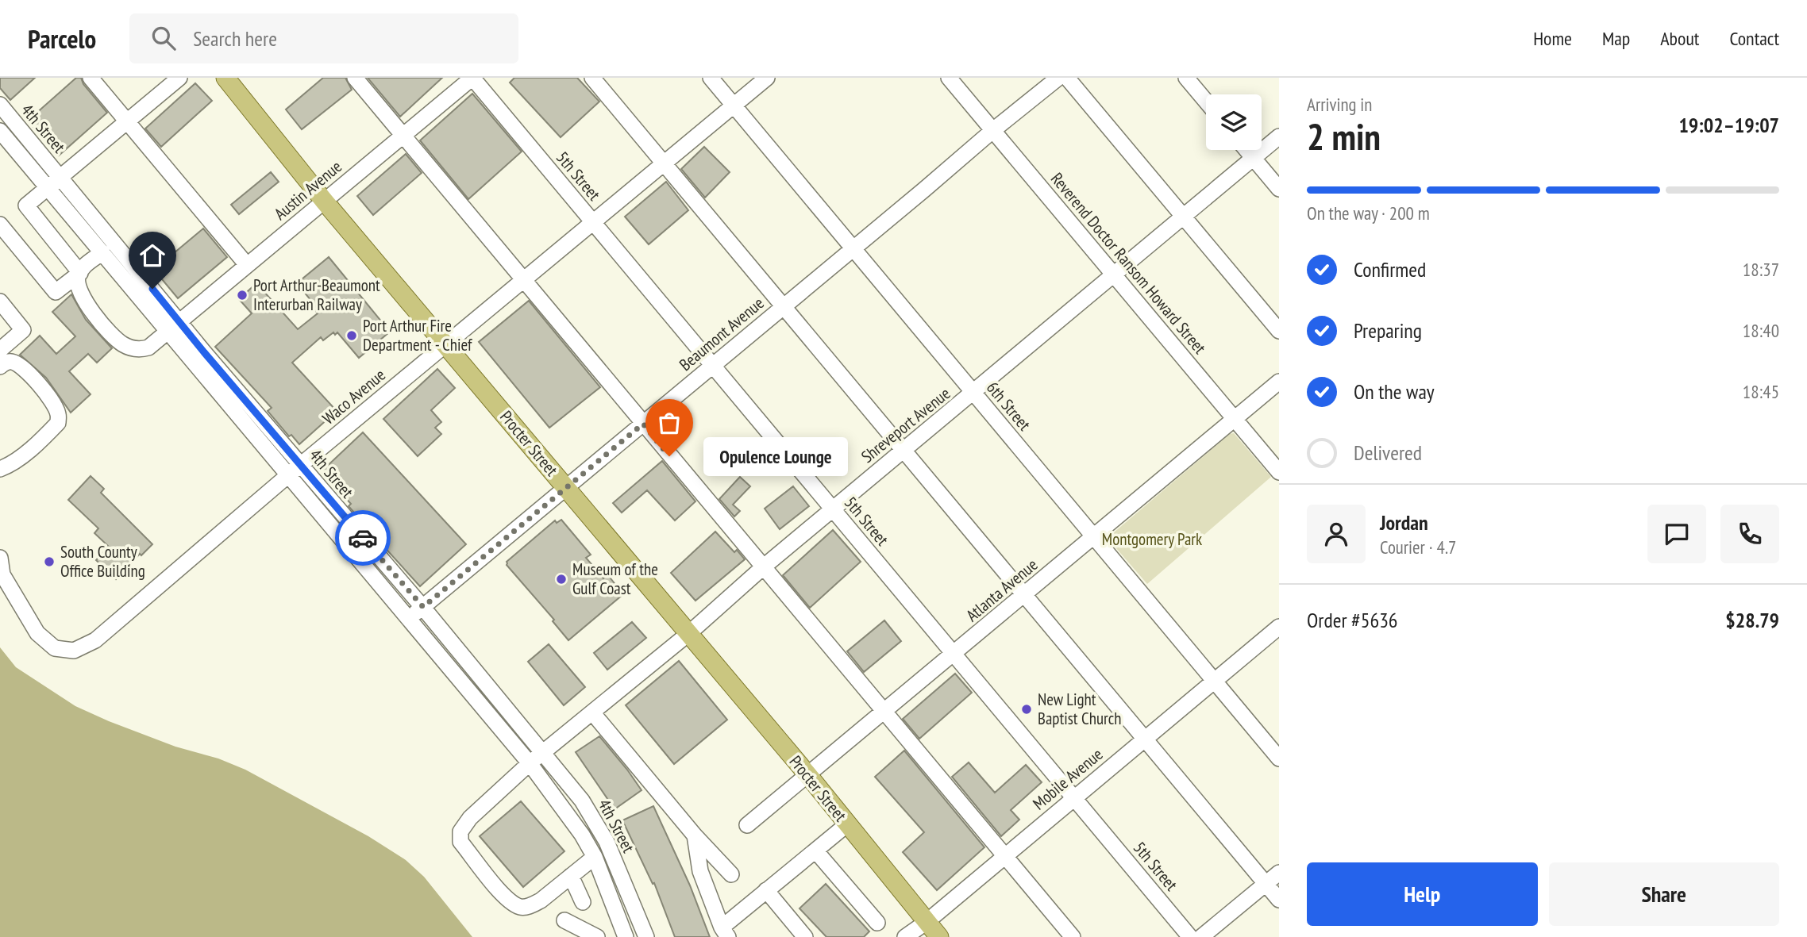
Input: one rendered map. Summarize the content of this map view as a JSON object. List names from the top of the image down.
{
  "streets": {
    "main road": ["Procter Street"],
    "street": [
      "4th Street",
      "5th Street",
      "Austin Avenue",
      "Reverend Doctor Ransom Howard Street",
      "Beaumont Avenue",
      "Waco Avenue",
      "6th Street",
      "Shreveport Avenue",
      "Atlanta Avenue",
      "Mobile Avenue"
    ]
  },
  "crossings": [
    ["4th Street", "Austin Avenue"],
    ["4th Street", "Beaumont Avenue"],
    ["4th Street", "Waco Avenue"],
    ["4th Street", "Shreveport Avenue"],
    ["5th Street", "Austin Avenue"],
    ["5th Street", "Beaumont Avenue"],
    ["5th Street", "Waco Avenue"],
    ["5th Street", "Shreveport Avenue"],
    ["5th Street", "Atlanta Avenue"],
    ["5th Street", "Mobile Avenue"],
    ["Austin Avenue", "Procter Street"],
    ["Reverend Doctor Ransom Howard Street", "Beaumont Avenue"],
    ["Reverend Doctor Ransom Howard Street", "Shreveport Avenue"],
    ["Reverend Doctor Ransom Howard Street", "Atlanta Avenue"],
    ["Beaumont Avenue", "6th Street"],
    ["Beaumont Avenue", "Procter Street"],
    ["Waco Avenue", "6th Street"],
    ["Waco Avenue", "Procter Street"],
    ["6th Street", "Shreveport Avenue"],
    ["6th Street", "Atlanta Avenue"],
    ["6th Street", "Mobile Avenue"],
    ["Shreveport Avenue", "Procter Street"],
    ["Procter Street", "Atlanta Avenue"],
    ["Procter Street", "Mobile Avenue"]
  ],
  "parks": ["Montgomery Park"],
  "places": [
    "Port Arthur-Beaumont Interurban Railway",
    "Port Arthur Fire Department - Chief",
    "Opulence Lounge",
    "South County Office Building",
    "Museum of the Gulf Coast",
    "New Light Baptist Church"
  ],
  "page": {
    "header": "Parcelo",
    "search": "Search here",
    "nav": [
      "Home",
      "Map",
      "About",
      "Contact"
    ],
    "heading": ["2 min", "Arriving in", "19:02–19:07"],
    "panel": [
      "Jordan",
      "Courier · 4.7",
      "Order #5636",
      "$28.79"
    ],
    "bar": "On the way · 200 m",
    "list": [
      ["Confirmed", "18:37"],
      ["Preparing", "18:40"],
      ["On the way", "18:45"],
      "Delivered"
    ],
    "bubble": "Opulence Lounge",
    "buttons": ["Help", "Share"]
  }
}
